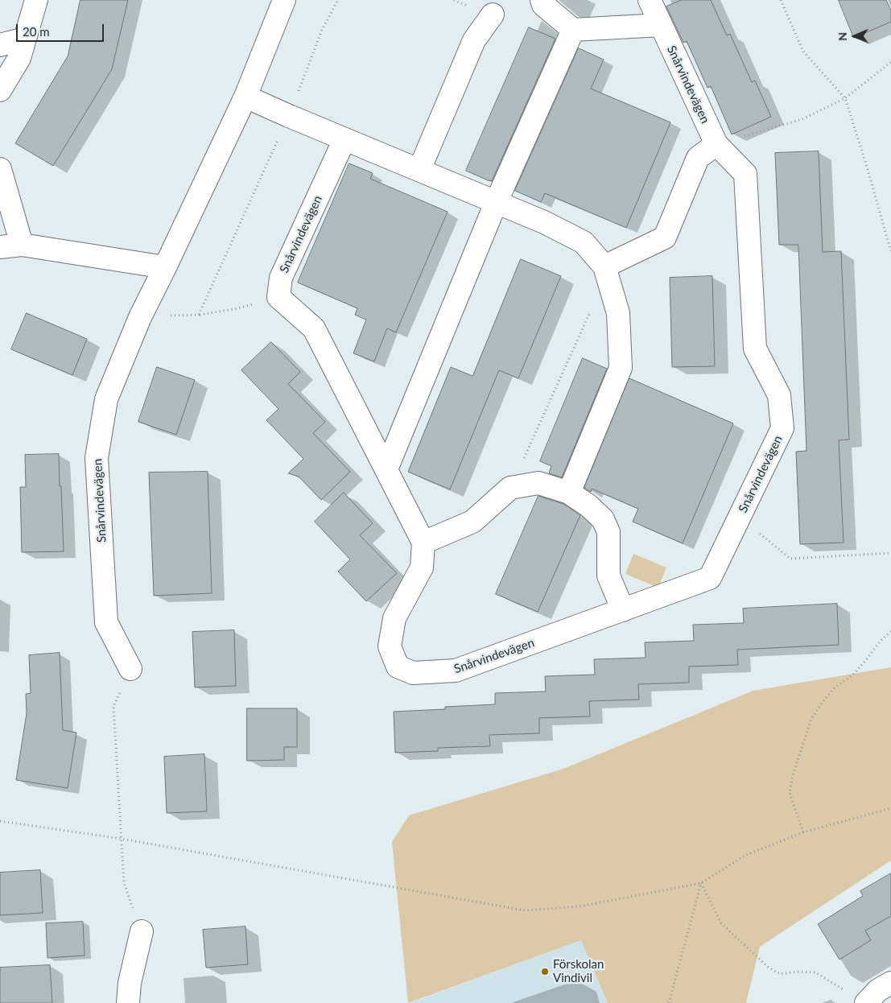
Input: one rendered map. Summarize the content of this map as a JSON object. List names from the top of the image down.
{
  "streets": {
    "street": ["Snårvindevägen"]
  },
  "places": ["Förskolan Vindivil"],
  "scale_bar": "20 m",
  "north": "left"
}
